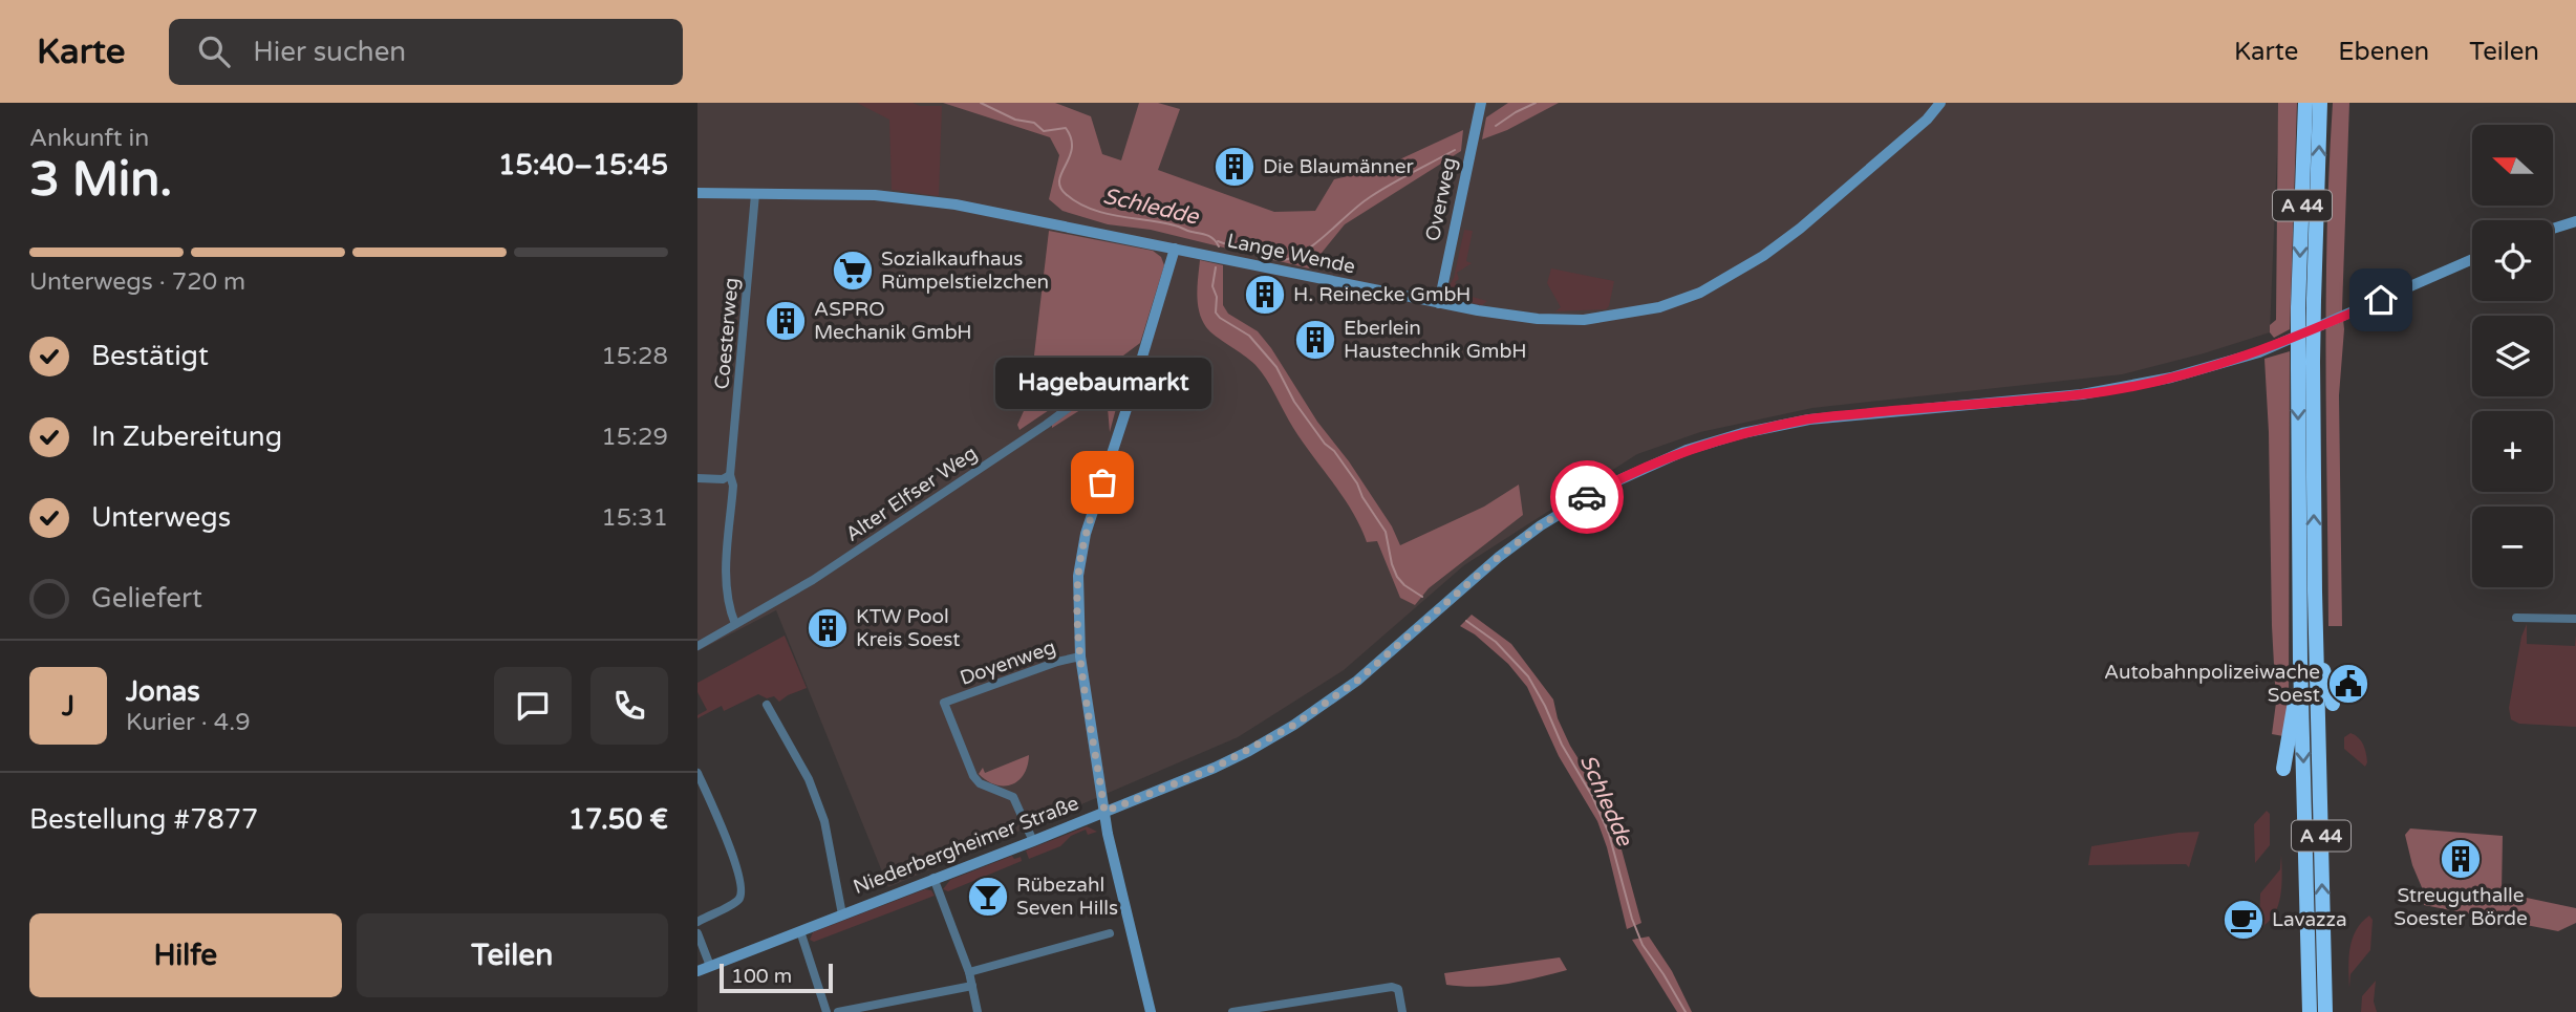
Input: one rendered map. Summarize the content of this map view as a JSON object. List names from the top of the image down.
{
  "streets": {
    "highway": ["A 44"],
    "main road": ["Overweg", "Lange Wende", "Niederbergheimer Straße"],
    "street": ["Coesterweg", "Alter Elfser Weg", "Doyenweg"]
  },
  "crossings": [
    ["Overweg", "Lange Wende"],
    ["Lange Wende", "Coesterweg"],
    ["Coesterweg", "Alter Elfser Weg"],
    ["Doyenweg", "Niederbergheimer Straße"]
  ],
  "water": ["Schledde"],
  "places": {
    "building": [
      "Die Blaumänner",
      "H. Reinecke GmbH",
      "ASPRO Mechanik GmbH",
      "Eberlein Haustechnik GmbH",
      "KTW Pool Kreis Soest",
      "Streuguthalle Soester Börde"
    ],
    "supermarket": ["Sozialkaufhaus Rümpelstielzchen"],
    "other": ["Hagebaumarkt"],
    "public building": ["Autobahnpolizeiwache Soest"],
    "bar": ["Rübezahl Seven Hills"],
    "cafe": ["Lavazza"]
  },
  "scale_bar": "100 m",
  "north": "left",
  "page": {
    "header": "Karte",
    "search": "Hier suchen",
    "nav": ["Karte", "Ebenen", "Teilen"],
    "heading": ["3 Min.", "Ankunft in", "15:40–15:45"],
    "panel": [
      "Jonas",
      "Kurier · 4.9",
      "Bestellung #7877",
      "17.50 €"
    ],
    "map_buttons": ["+", "−"],
    "bar": "Unterwegs · 720 m",
    "list": [
      ["Bestätigt", "15:28"],
      ["In Zubereitung", "15:29"],
      ["Unterwegs", "15:31"],
      "Geliefert"
    ],
    "bubble": "Hagebaumarkt",
    "round": "J",
    "buttons": ["Hilfe", "Teilen"],
    "scale": "100 m"
  }
}
